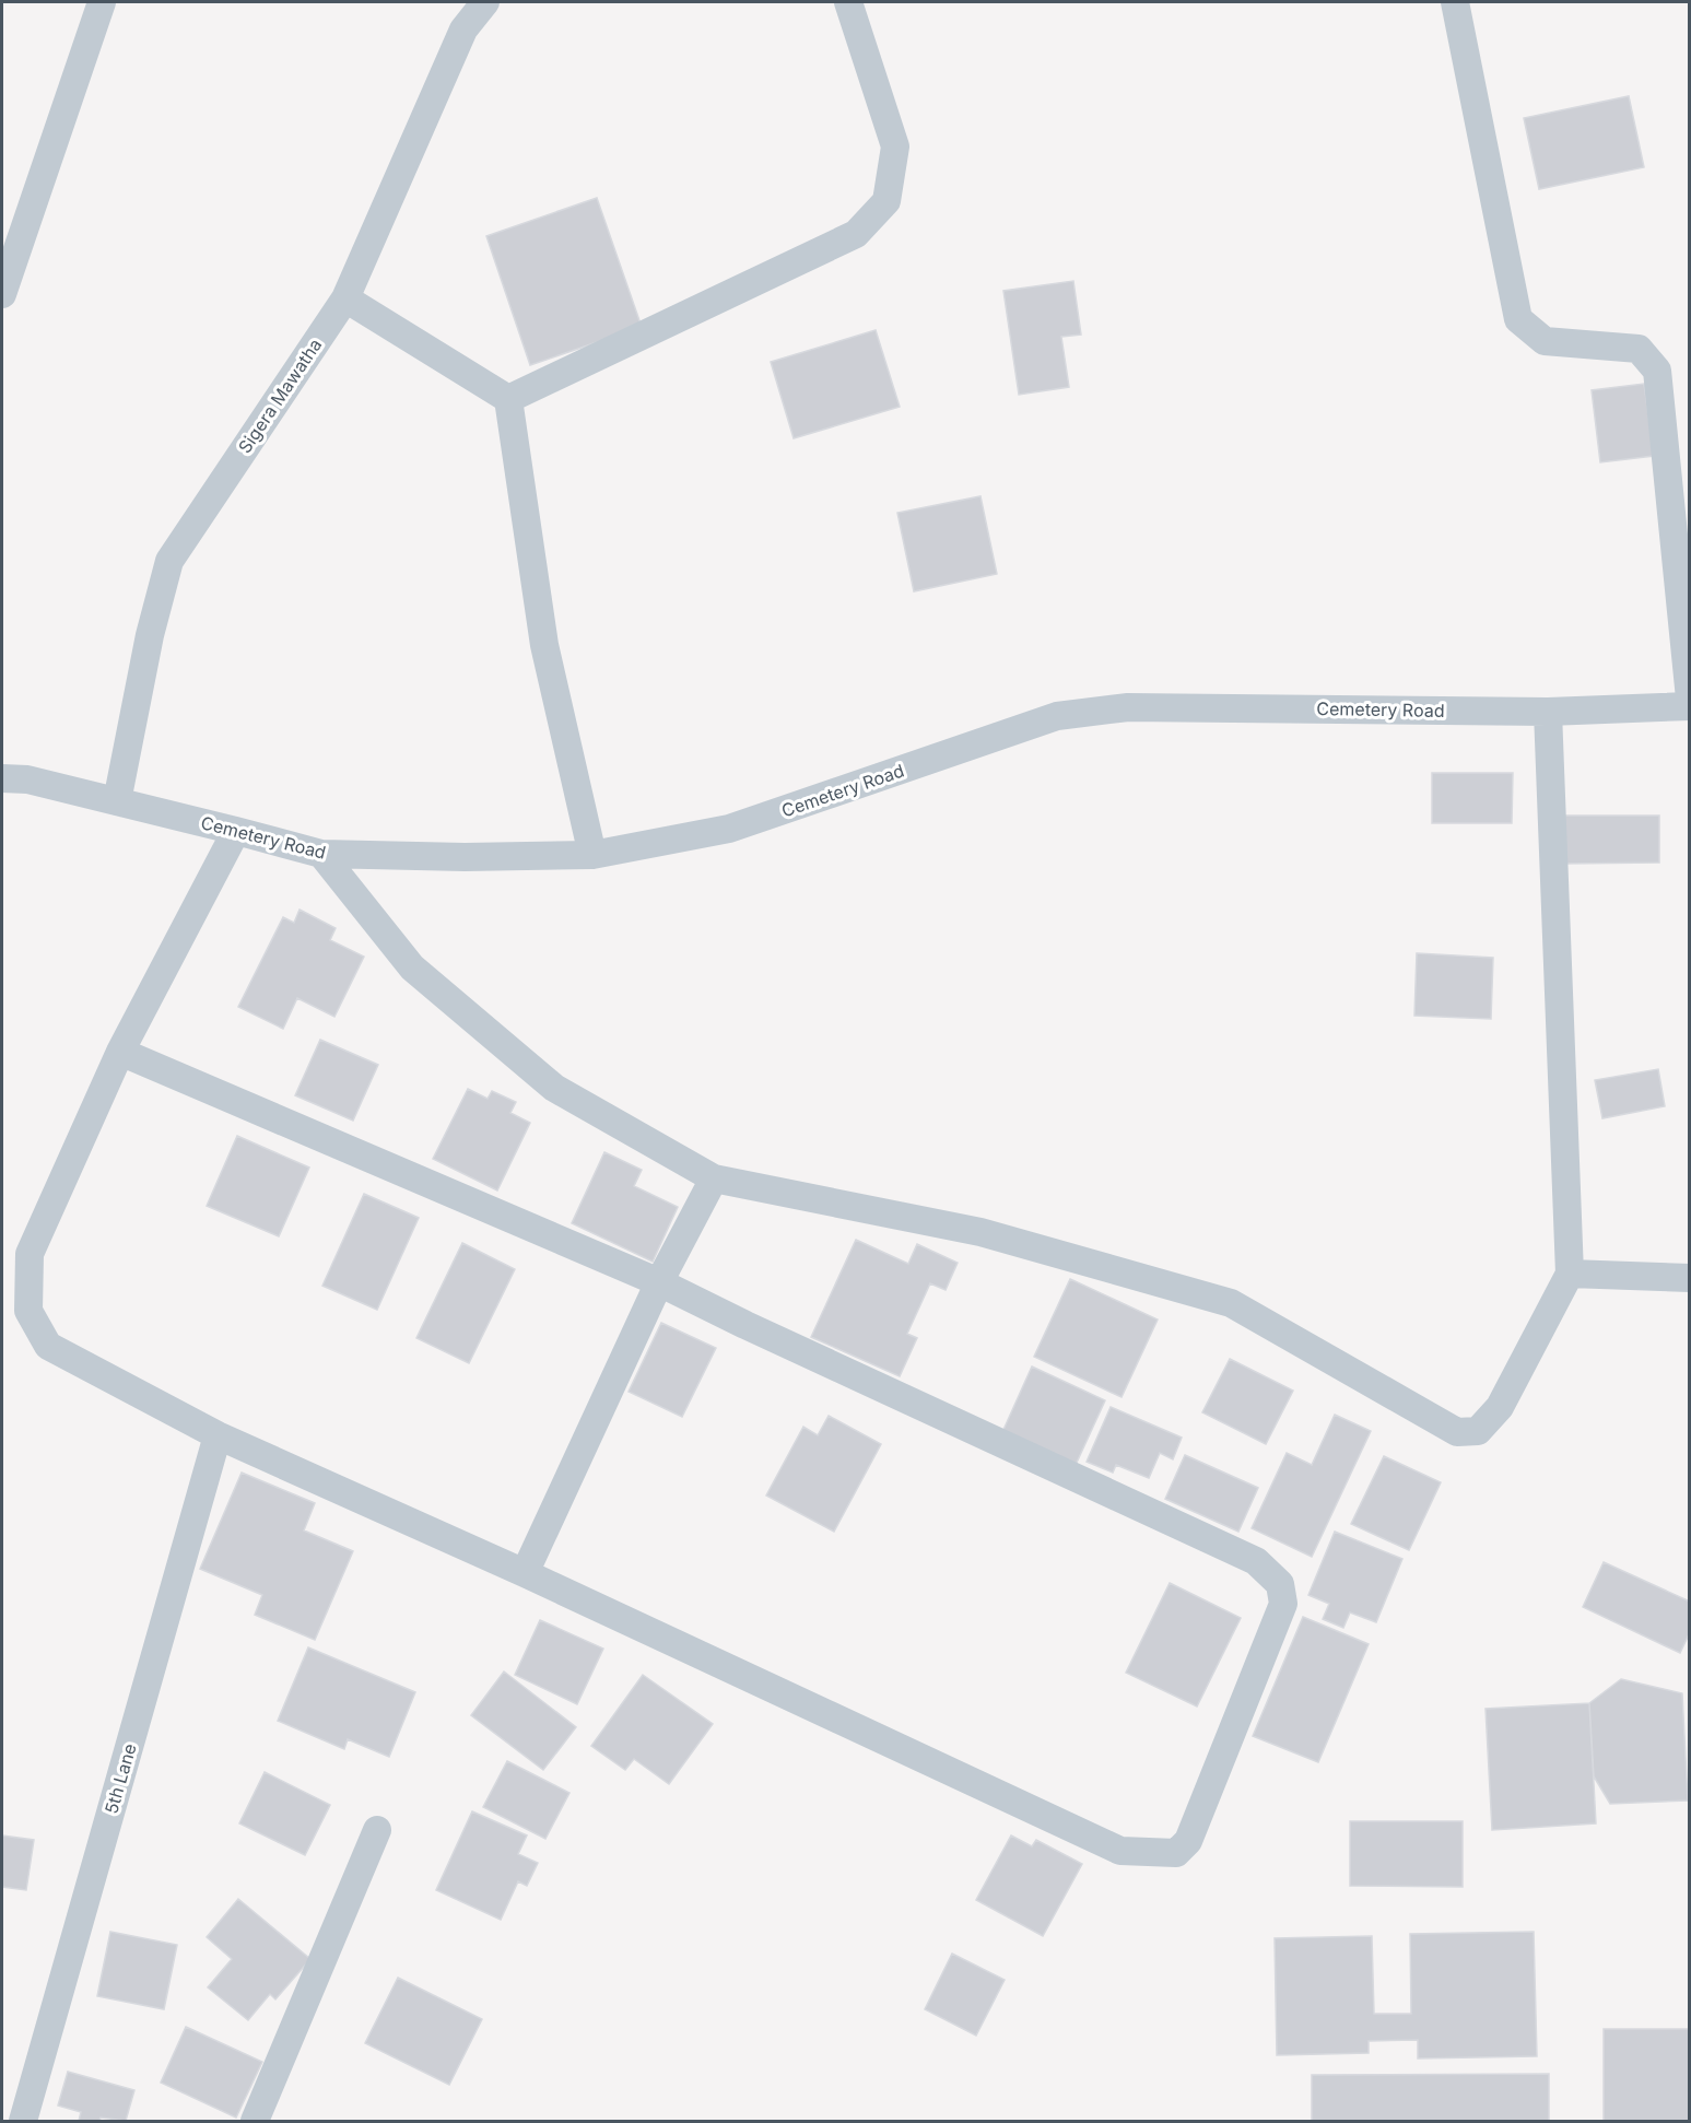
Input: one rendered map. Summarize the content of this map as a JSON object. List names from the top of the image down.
{
  "streets": {
    "street": ["Sigera Mawatha", "Cemetery Road", "5th Lane"]
  },
  "crossings": [
    ["Sigera Mawatha", "Cemetery Road"]
  ]
}
